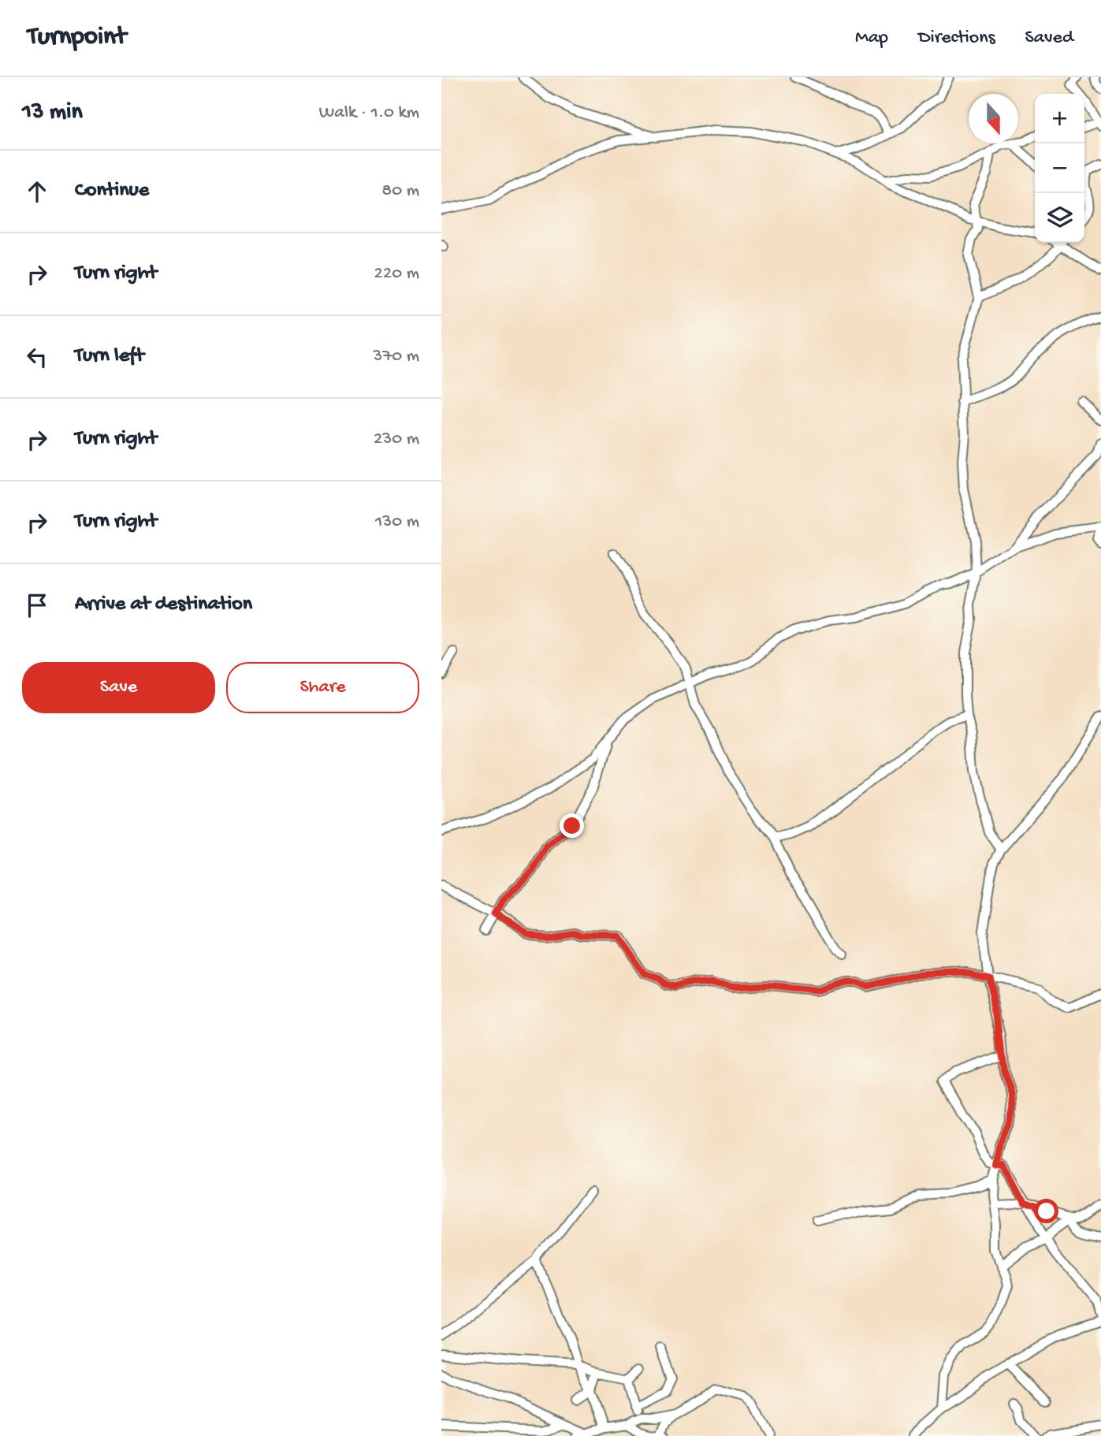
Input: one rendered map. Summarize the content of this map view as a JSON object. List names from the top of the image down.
{
  "north": "bottom",
  "page": {
    "header": "Turnpoint",
    "nav": ["Map", "Directions", "Saved"],
    "heading": ["13 min", "Walk · 1.0 km"],
    "map_buttons": ["+", "−"],
    "list": [
      ["Continue", "80 m"],
      ["Turn right", "220 m"],
      ["Turn left", "370 m"],
      ["Turn right", "230 m"],
      ["Turn right", "130 m"],
      "Arrive at destination"
    ],
    "buttons": ["Save", "Share"]
  }
}
